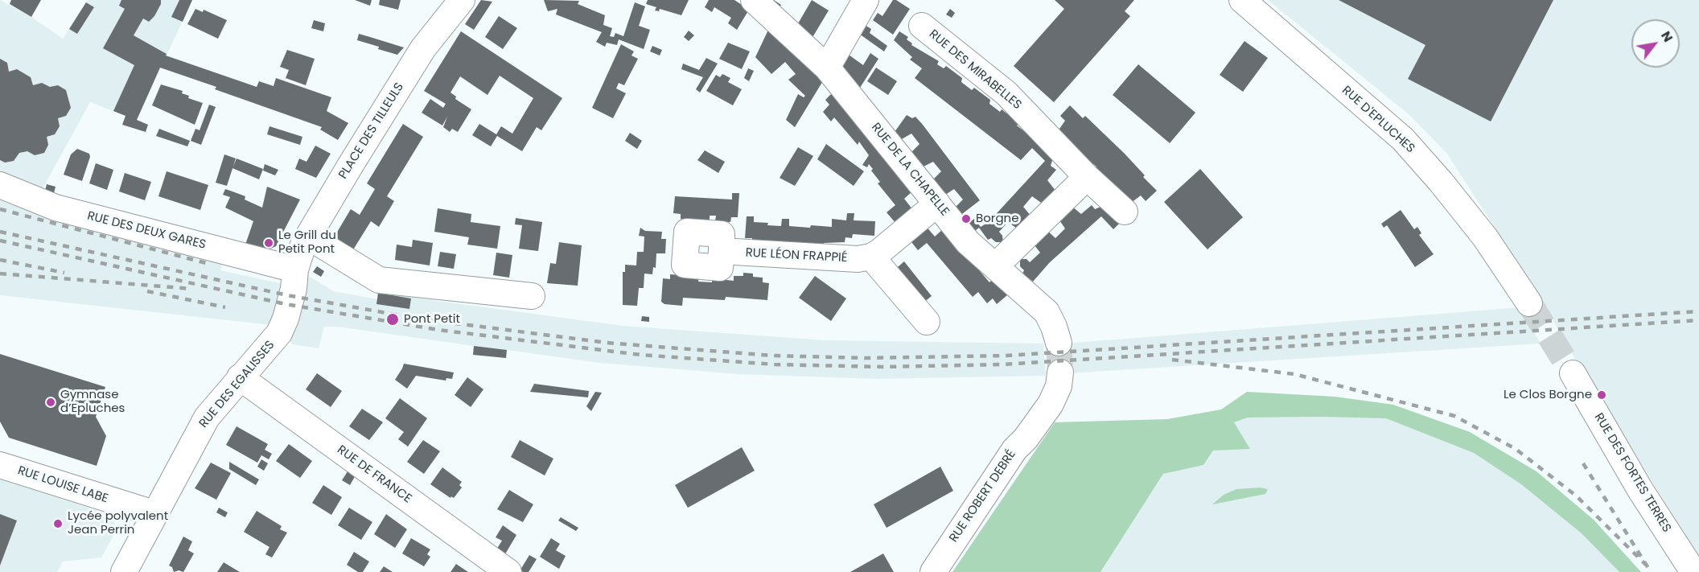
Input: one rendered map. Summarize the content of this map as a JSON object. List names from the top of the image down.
{
  "streets": {
    "street": [
      "RUE DES MIRABELLES",
      "RUE D'EPLUCHES",
      "PLACE DES TILLEULS",
      "RUE DE LA CHAPELLE",
      "RUE DES DEUX GARES",
      "RUE LÉON FRAPPIÉ",
      "RUE DES EGALISSES",
      "RUE DES FORTES TERRES",
      "RUE DE FRANCE",
      "RUE LOUISE LABE",
      "RUE ROBERT DEBRÉ"
    ]
  },
  "crossings": [
    ["PLACE DES TILLEULS", "RUE DES DEUX GARES"],
    ["PLACE DES TILLEULS", "RUE DES EGALISSES"],
    ["RUE DES DEUX GARES", "RUE DES EGALISSES"],
    ["RUE DES EGALISSES", "RUE DE FRANCE"],
    ["RUE DES EGALISSES", "RUE LOUISE LABE"]
  ],
  "places": [
    "Borgne",
    "Le Grill du Petit Pont",
    "Pont Petit",
    "Le Clos Borgne",
    "Gymnase d’Epluches",
    "Lycée polyvalent Jean Perrin"
  ],
  "north": "top right"
}
